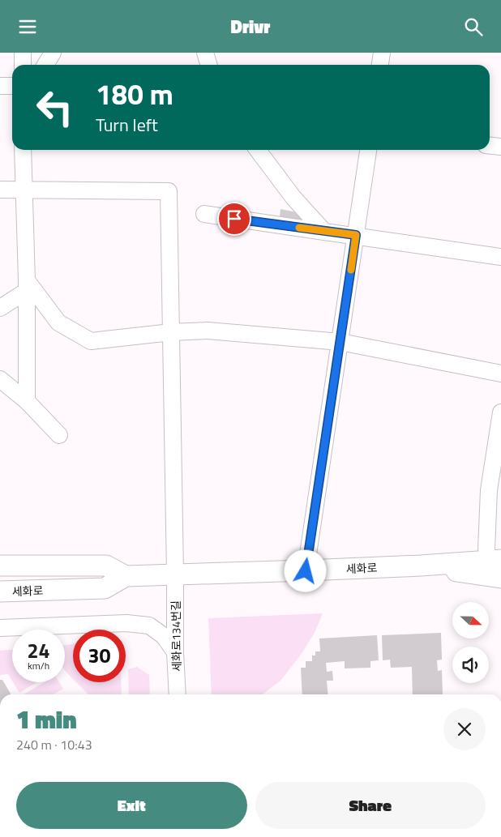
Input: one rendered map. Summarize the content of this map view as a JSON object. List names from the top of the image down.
{
  "streets": {
    "main road": ["세화로"],
    "street": ["세화로134번길"]
  },
  "crossings": [
    ["세화로", "세화로134번길"]
  ],
  "north": "right",
  "page": {
    "header": "Drivr",
    "turn": ["180 m", "Turn left"],
    "speed": "24 km/h",
    "limit": "30",
    "heading": ["1 min", "240 m · 10:43"],
    "buttons": ["Exit", "Share"]
  }
}
